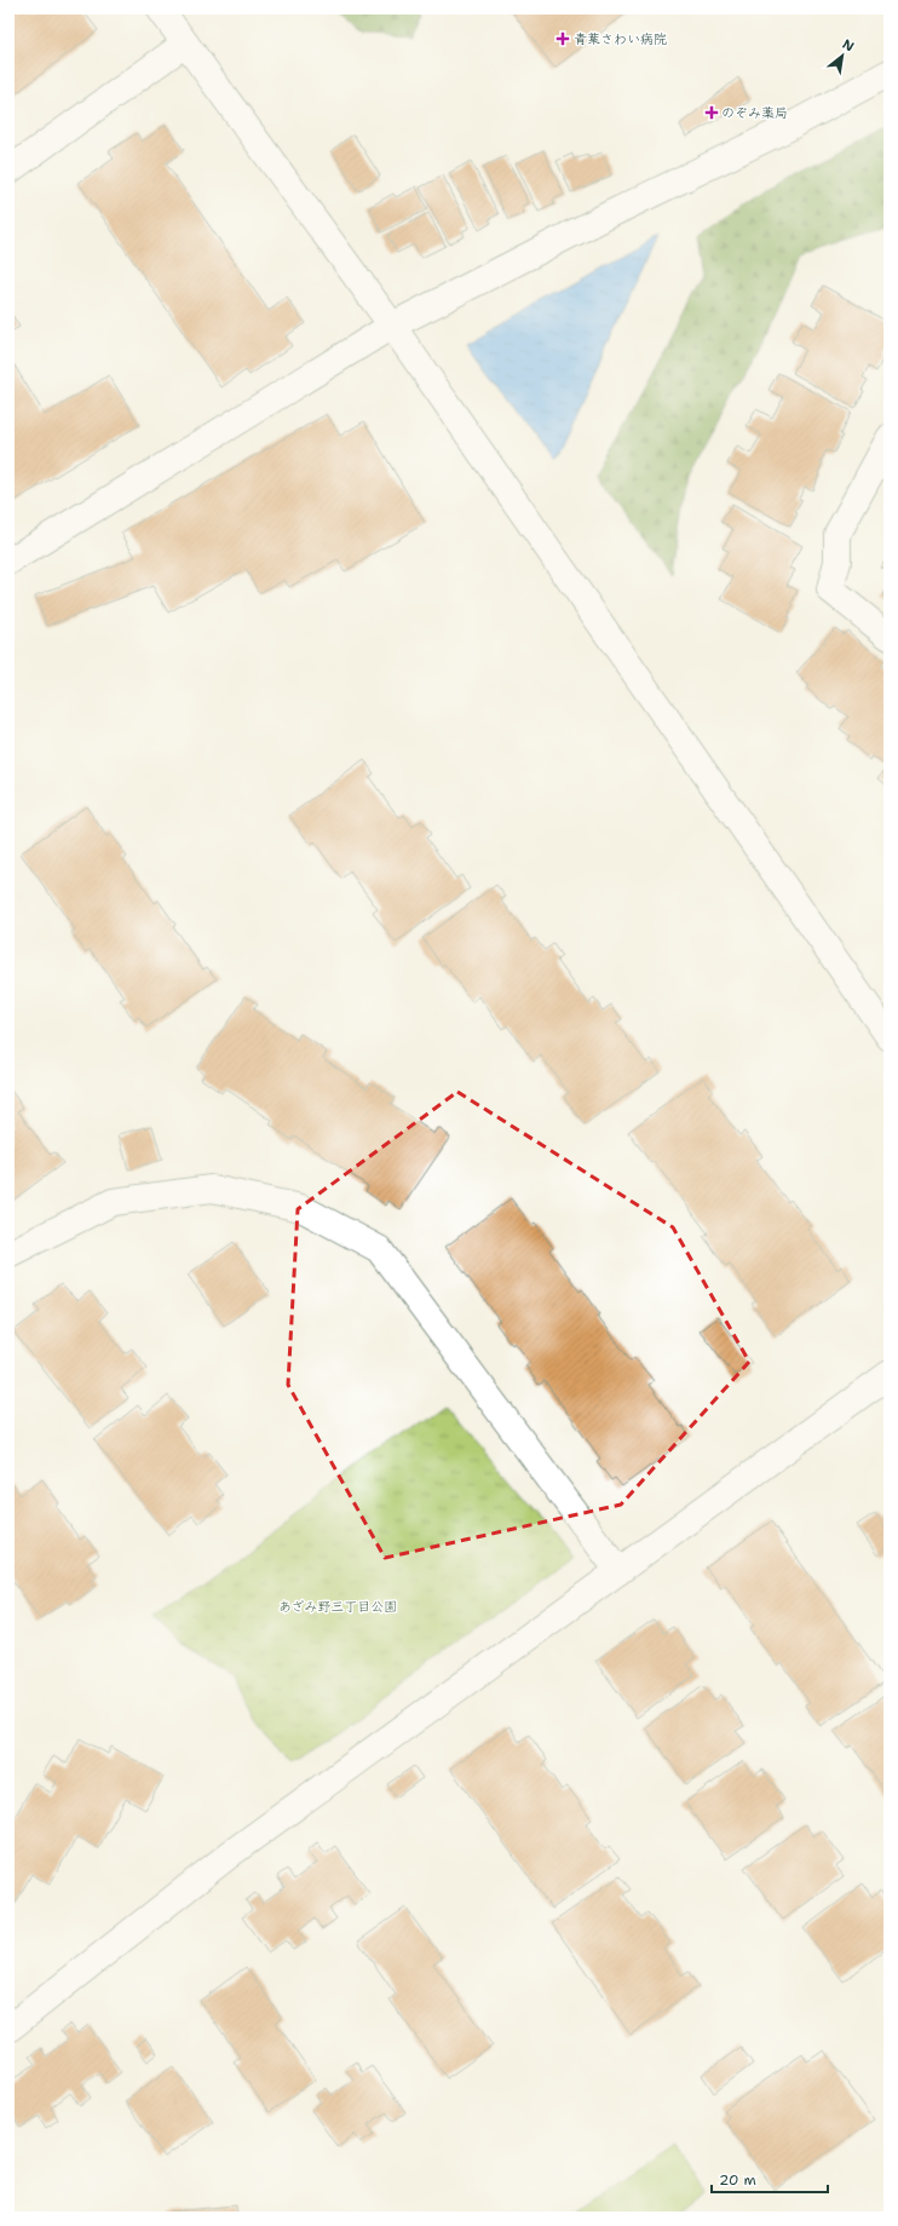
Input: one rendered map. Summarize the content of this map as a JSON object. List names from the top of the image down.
{
  "parks": ["あざみ野三丁目公園"],
  "places": {
    "health": ["青葉さわい病院", "のぞみ薬局"]
  },
  "scale_bar": "20 m",
  "north": "top right"
}
